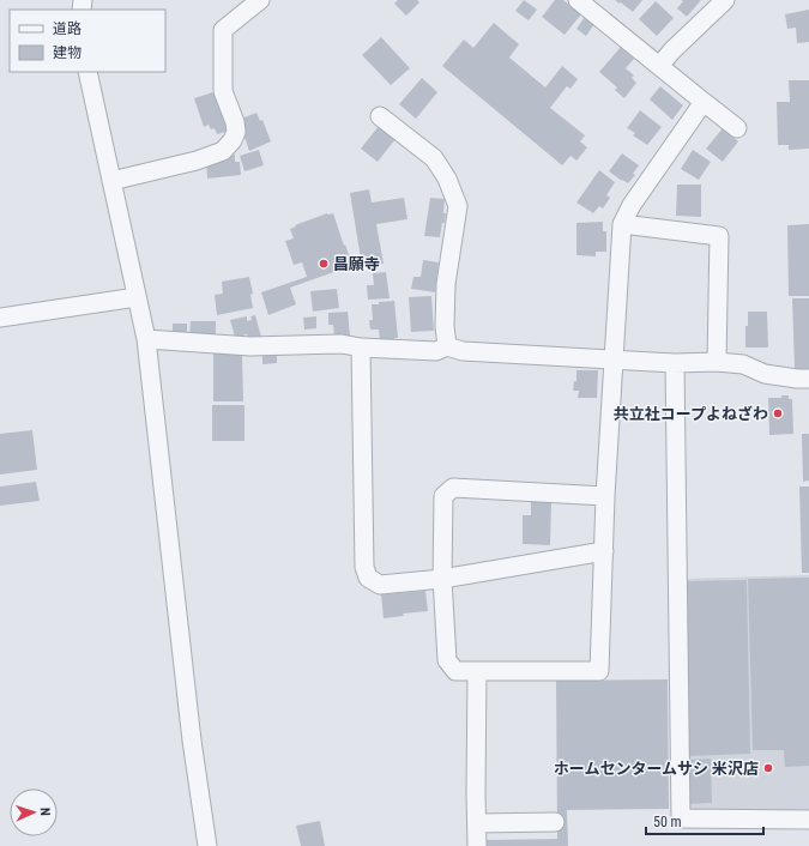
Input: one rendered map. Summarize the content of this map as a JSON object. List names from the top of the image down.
{
  "places": ["昌願寺", "共立社コープよねざわ", "ホームセンタームサシ 米沢店"],
  "legend": ["道路", "建物"],
  "scale_bar": "50 m",
  "north": "right"
}
